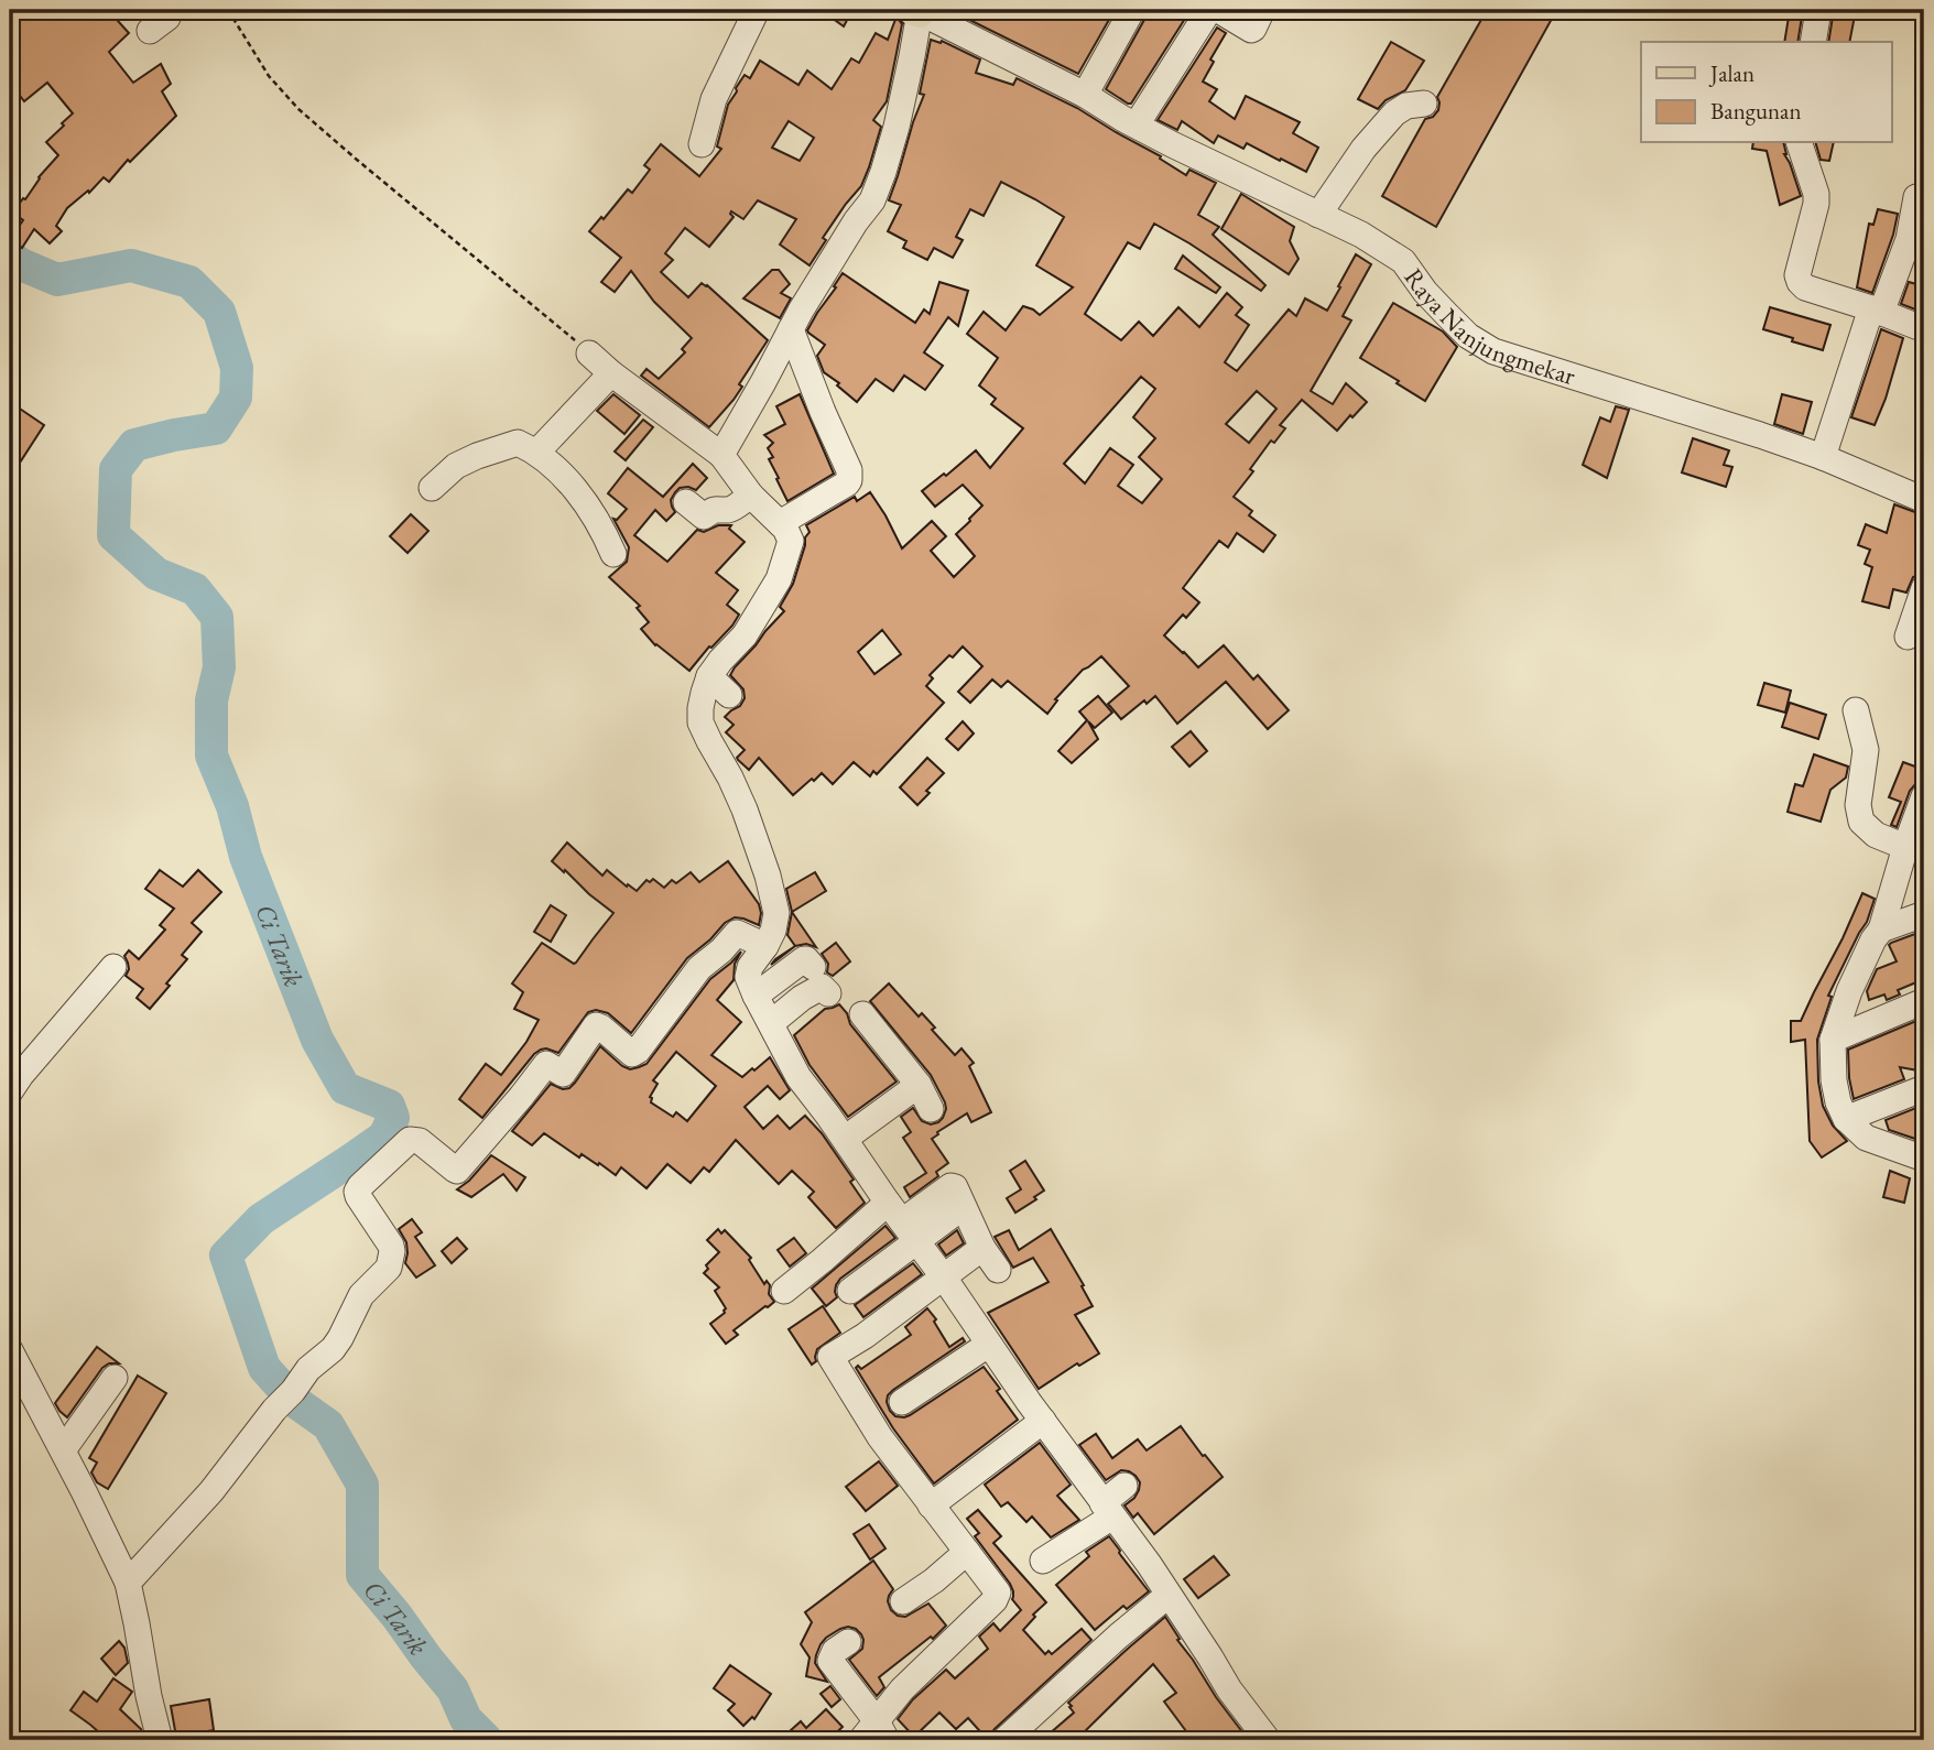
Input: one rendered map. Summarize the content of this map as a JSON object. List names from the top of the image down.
{
  "streets": {
    "street": ["Raya Nanjungmekar"]
  },
  "water": ["Ci Tarik"],
  "legend": ["Jalan", "Bangunan"]
}
